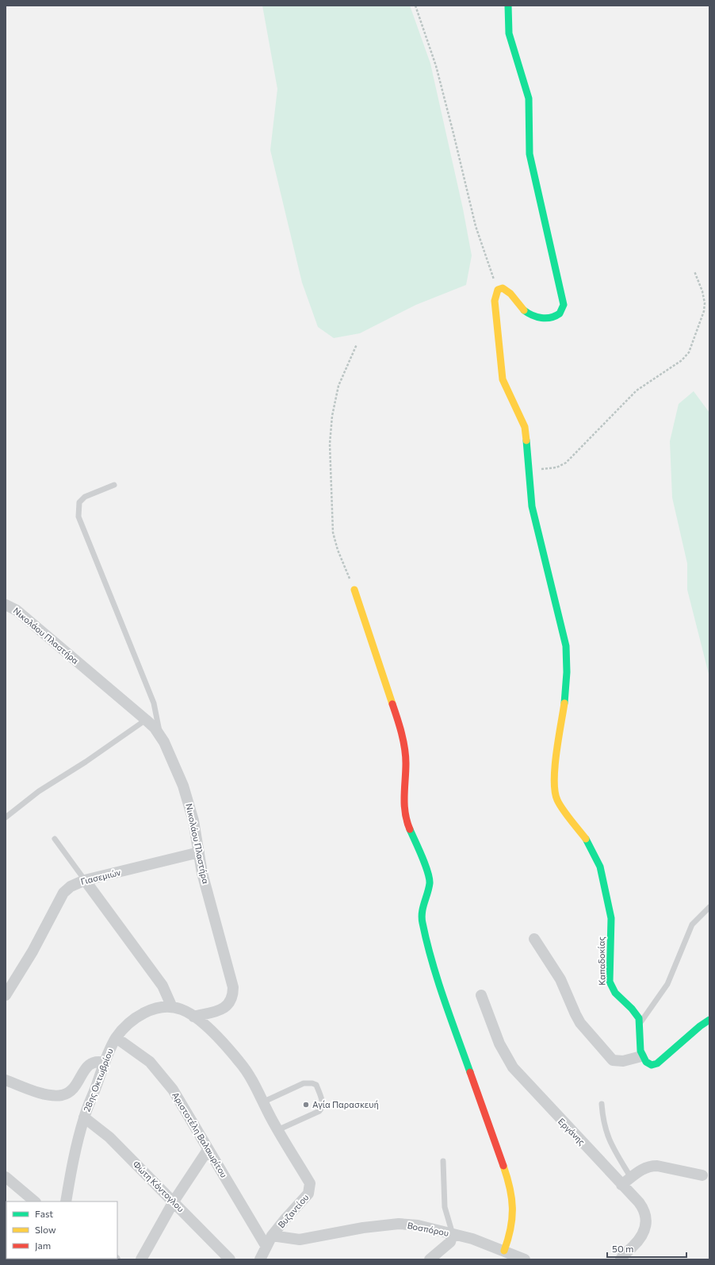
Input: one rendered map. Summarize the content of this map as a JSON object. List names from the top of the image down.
{
  "streets": {
    "street": [
      "Νικολάου Πλαστήρα",
      "Γιασεμιών",
      "Καπαδοκίας",
      "28ης Οκτωβρίου",
      "Εργάνης",
      "Αριστοτέλη Βαλαωρίτου",
      "Φώτη Κόντογλου",
      "Βυζαντίου",
      "Βοσπόρου"
    ]
  },
  "crossings": [
    ["Νικολάου Πλαστήρα", "Γιασεμιών"],
    ["Νικολάου Πλαστήρα", "28ης Οκτωβρίου"],
    ["28ης Οκτωβρίου", "Αριστοτέλη Βαλαωρίτου"],
    ["28ης Οκτωβρίου", "Φώτη Κόντογλου"],
    ["28ης Οκτωβρίου", "Βυζαντίου"],
    ["Αριστοτέλη Βαλαωρίτου", "Βυζαντίου"],
    ["Βυζαντίου", "Βοσπόρου"]
  ],
  "places": ["Αγία Παρασκευή"],
  "legend": ["Fast", "Slow", "Jam"],
  "scale_bar": "50 m"
}
